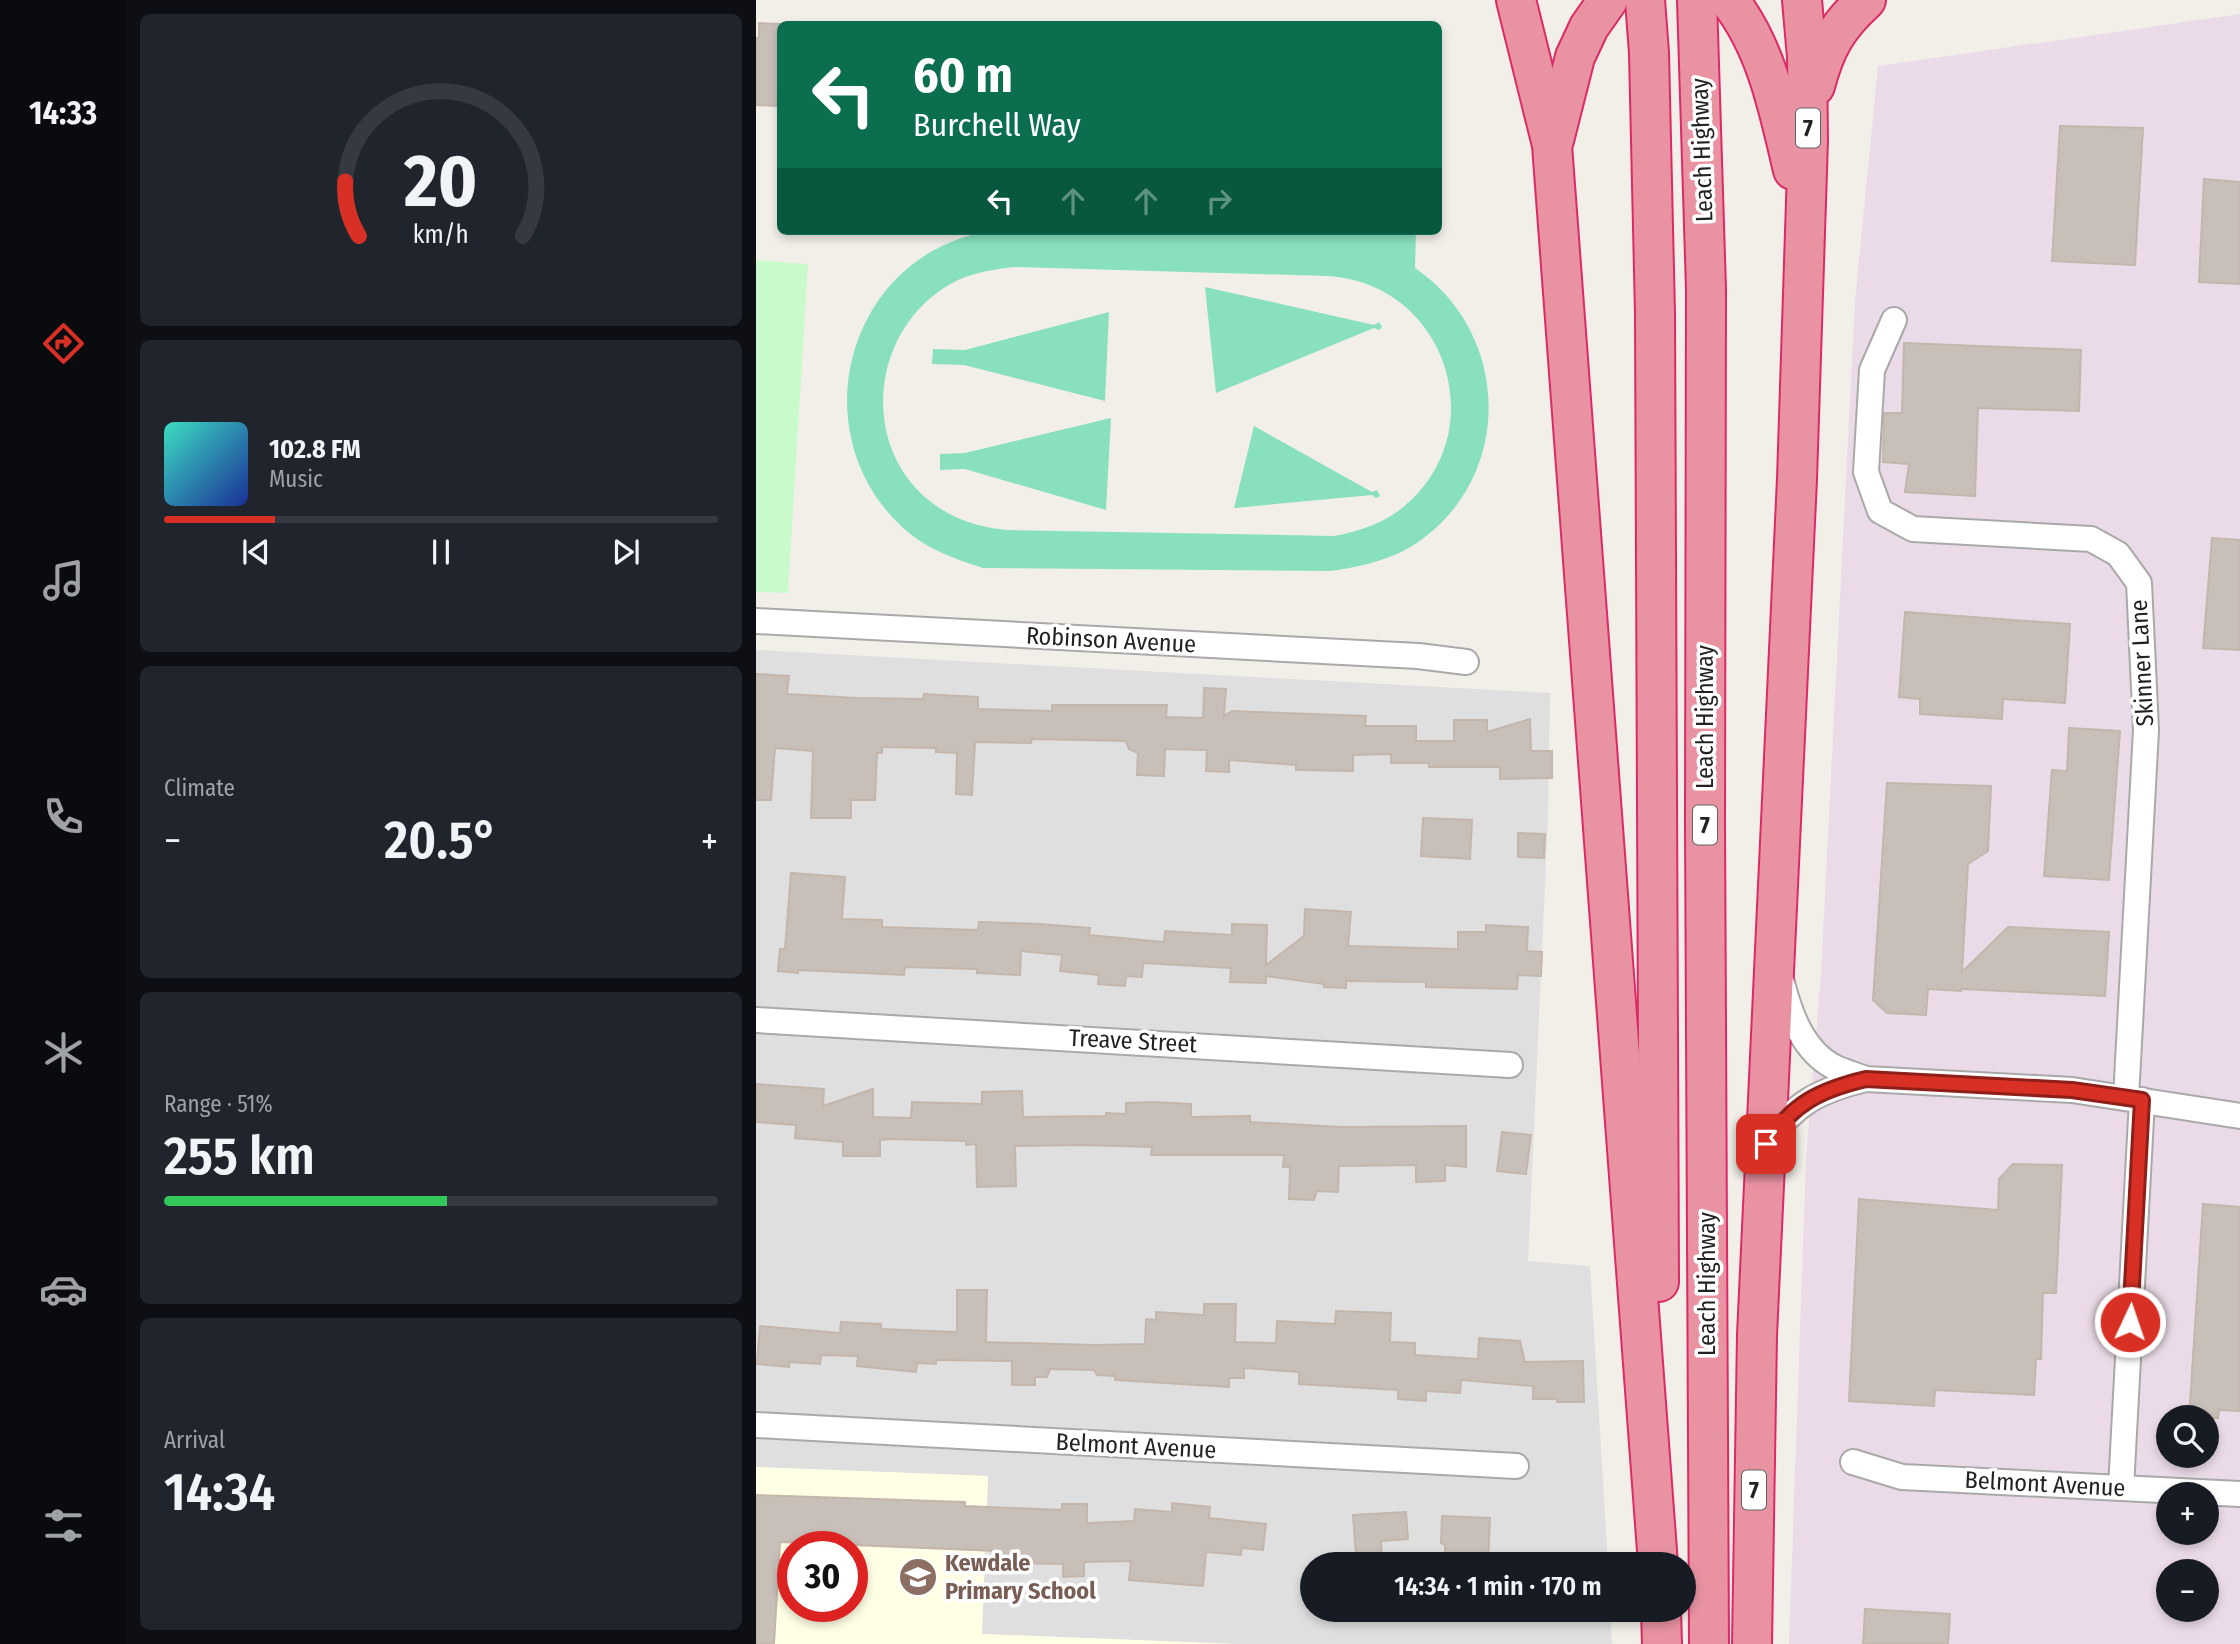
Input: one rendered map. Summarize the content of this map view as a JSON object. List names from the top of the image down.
{
  "streets": {
    "highway": ["7", "Leach Highway"],
    "street": [
      "Robinson Avenue",
      "Skinner Lane",
      "Treave Street",
      "Belmont Avenue"
    ]
  },
  "crossings": [
    ["Skinner Lane", "Belmont Avenue"]
  ],
  "places": {
    "school or university": ["Kewdale Primary School"]
  },
  "page": {
    "tabs": "14:33",
    "turn": ["60 m", "Burchell Way"],
    "song": ["102.8 FM", "Music"],
    "tile": [
      "Climate",
      ["Range · 51%", "255 km"],
      ["Arrival", "14:34"]
    ],
    "heat": ["−", "20.5°", "+"],
    "map_buttons": ["+", "−"],
    "limit": "30",
    "trip": "14:34 · 1 min · 170 m",
    "gauge": ["20", "km/h"]
  }
}
